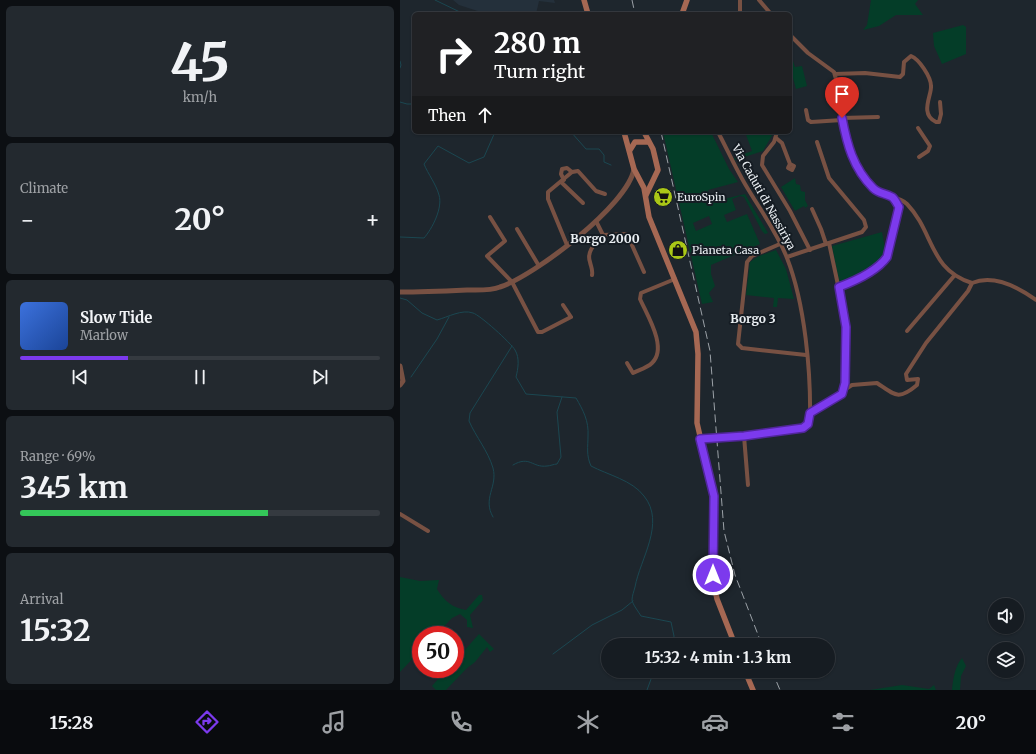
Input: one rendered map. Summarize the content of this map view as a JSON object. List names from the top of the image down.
{
  "streets": {
    "street": ["Via Caduti di Nassiriya"]
  },
  "districts": ["Borgo 2000", "Borgo 3"],
  "places": {
    "supermarket": ["EuroSpin"],
    "shop": ["Pianeta Casa"]
  },
  "page": {
    "tile": [
      ["45", "km/h"],
      "Climate",
      ["Range · 69%", "345 km"],
      ["Arrival", "15:32"]
    ],
    "turn": ["280 m", "Turn right"],
    "then": "Then",
    "heat": ["−", "20°", "+"],
    "song": ["Slow Tide", "Marlow"],
    "limit": "50",
    "trip": "15:32 · 4 min · 1.3 km",
    "tabs": ["15:28", "20°"]
  }
}
